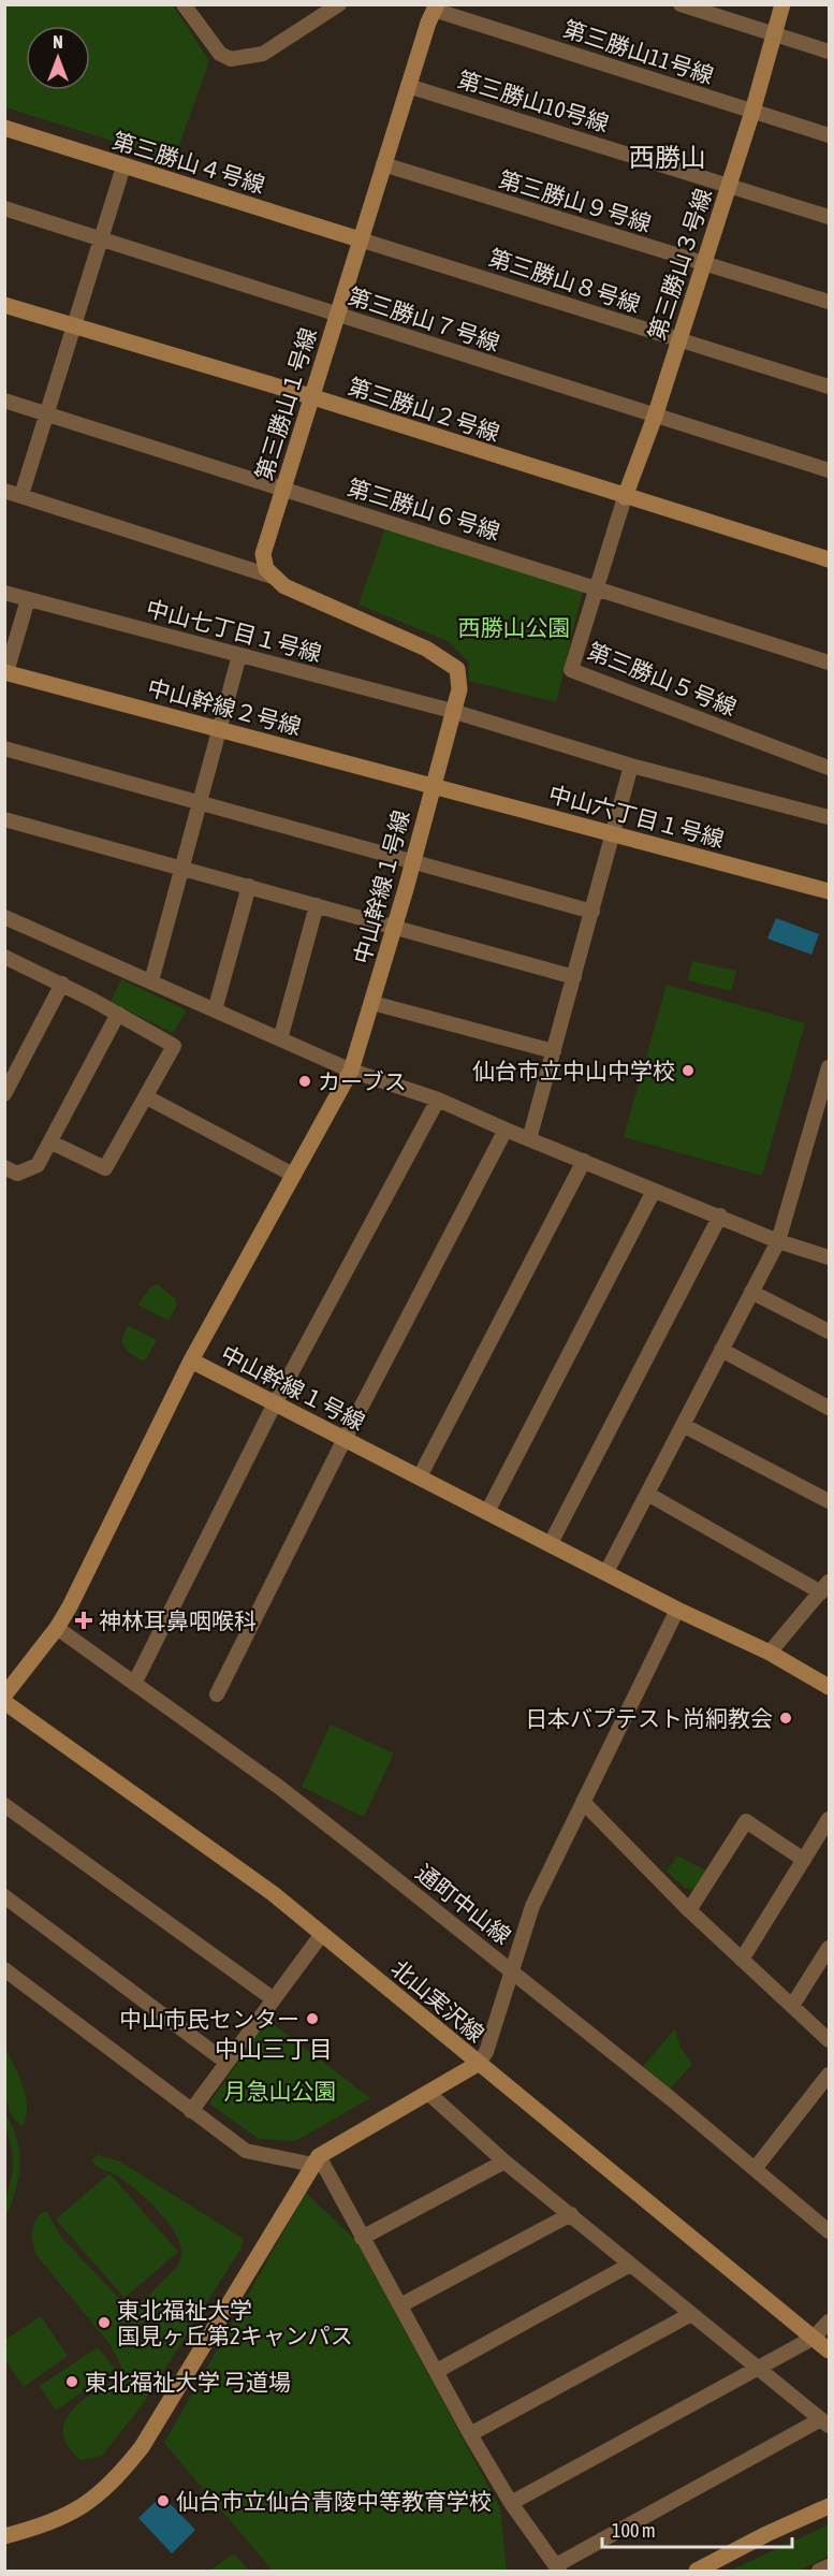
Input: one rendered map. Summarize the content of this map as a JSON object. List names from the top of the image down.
{
  "streets": {
    "street": [
      "第三勝山11号線",
      "第三勝山10号線",
      "第三勝山４号線",
      "第三勝山９号線",
      "第三勝山３号線",
      "第三勝山８号線",
      "第三勝山７号線",
      "第三勝山１号線",
      "第三勝山２号線",
      "第三勝山６号線",
      "中山七丁目１号線",
      "第三勝山５号線",
      "中山幹線２号線",
      "中山六丁目１号線",
      "中山幹線１号線",
      "通町中山線",
      "北山実沢線"
    ]
  },
  "crossings": [
    ["第三勝山11号線", "第三勝山３号線"],
    ["第三勝山11号線", "第三勝山１号線"],
    ["第三勝山10号線", "第三勝山３号線"],
    ["第三勝山10号線", "第三勝山１号線"],
    ["第三勝山４号線", "第三勝山８号線"],
    ["第三勝山４号線", "第三勝山１号線"],
    ["第三勝山９号線", "第三勝山３号線"],
    ["第三勝山９号線", "第三勝山１号線"],
    ["第三勝山３号線", "第三勝山８号線"],
    ["第三勝山３号線", "第三勝山７号線"],
    ["第三勝山３号線", "第三勝山２号線"],
    ["第三勝山３号線", "第三勝山５号線"],
    ["第三勝山８号線", "第三勝山１号線"],
    ["第三勝山７号線", "第三勝山１号線"],
    ["第三勝山１号線", "第三勝山２号線"],
    ["第三勝山１号線", "第三勝山６号線"],
    ["第三勝山２号線", "第三勝山５号線"],
    ["第三勝山６号線", "第三勝山５号線"],
    ["中山七丁目１号線", "中山幹線１号線"],
    ["中山幹線２号線", "中山六丁目１号線"],
    ["中山幹線２号線", "中山幹線１号線"],
    ["中山六丁目１号線", "中山幹線１号線"]
  ],
  "districts": ["西勝山", "中山三丁目"],
  "parks": ["西勝山公園", "月急山公園"],
  "places": {
    "other": [
      "仙台市立中山中学校",
      "カーブス",
      "日本バプテスト尚絅教会",
      "中山市民センター",
      "東北福祉大学 国見ヶ丘第2キャンパス",
      "東北福祉大学 弓道場",
      "仙台市立仙台青陵中等教育学校"
    ],
    "health": ["神林耳鼻咽喉科"]
  },
  "scale_bar": "100 m",
  "north": "top"
}
